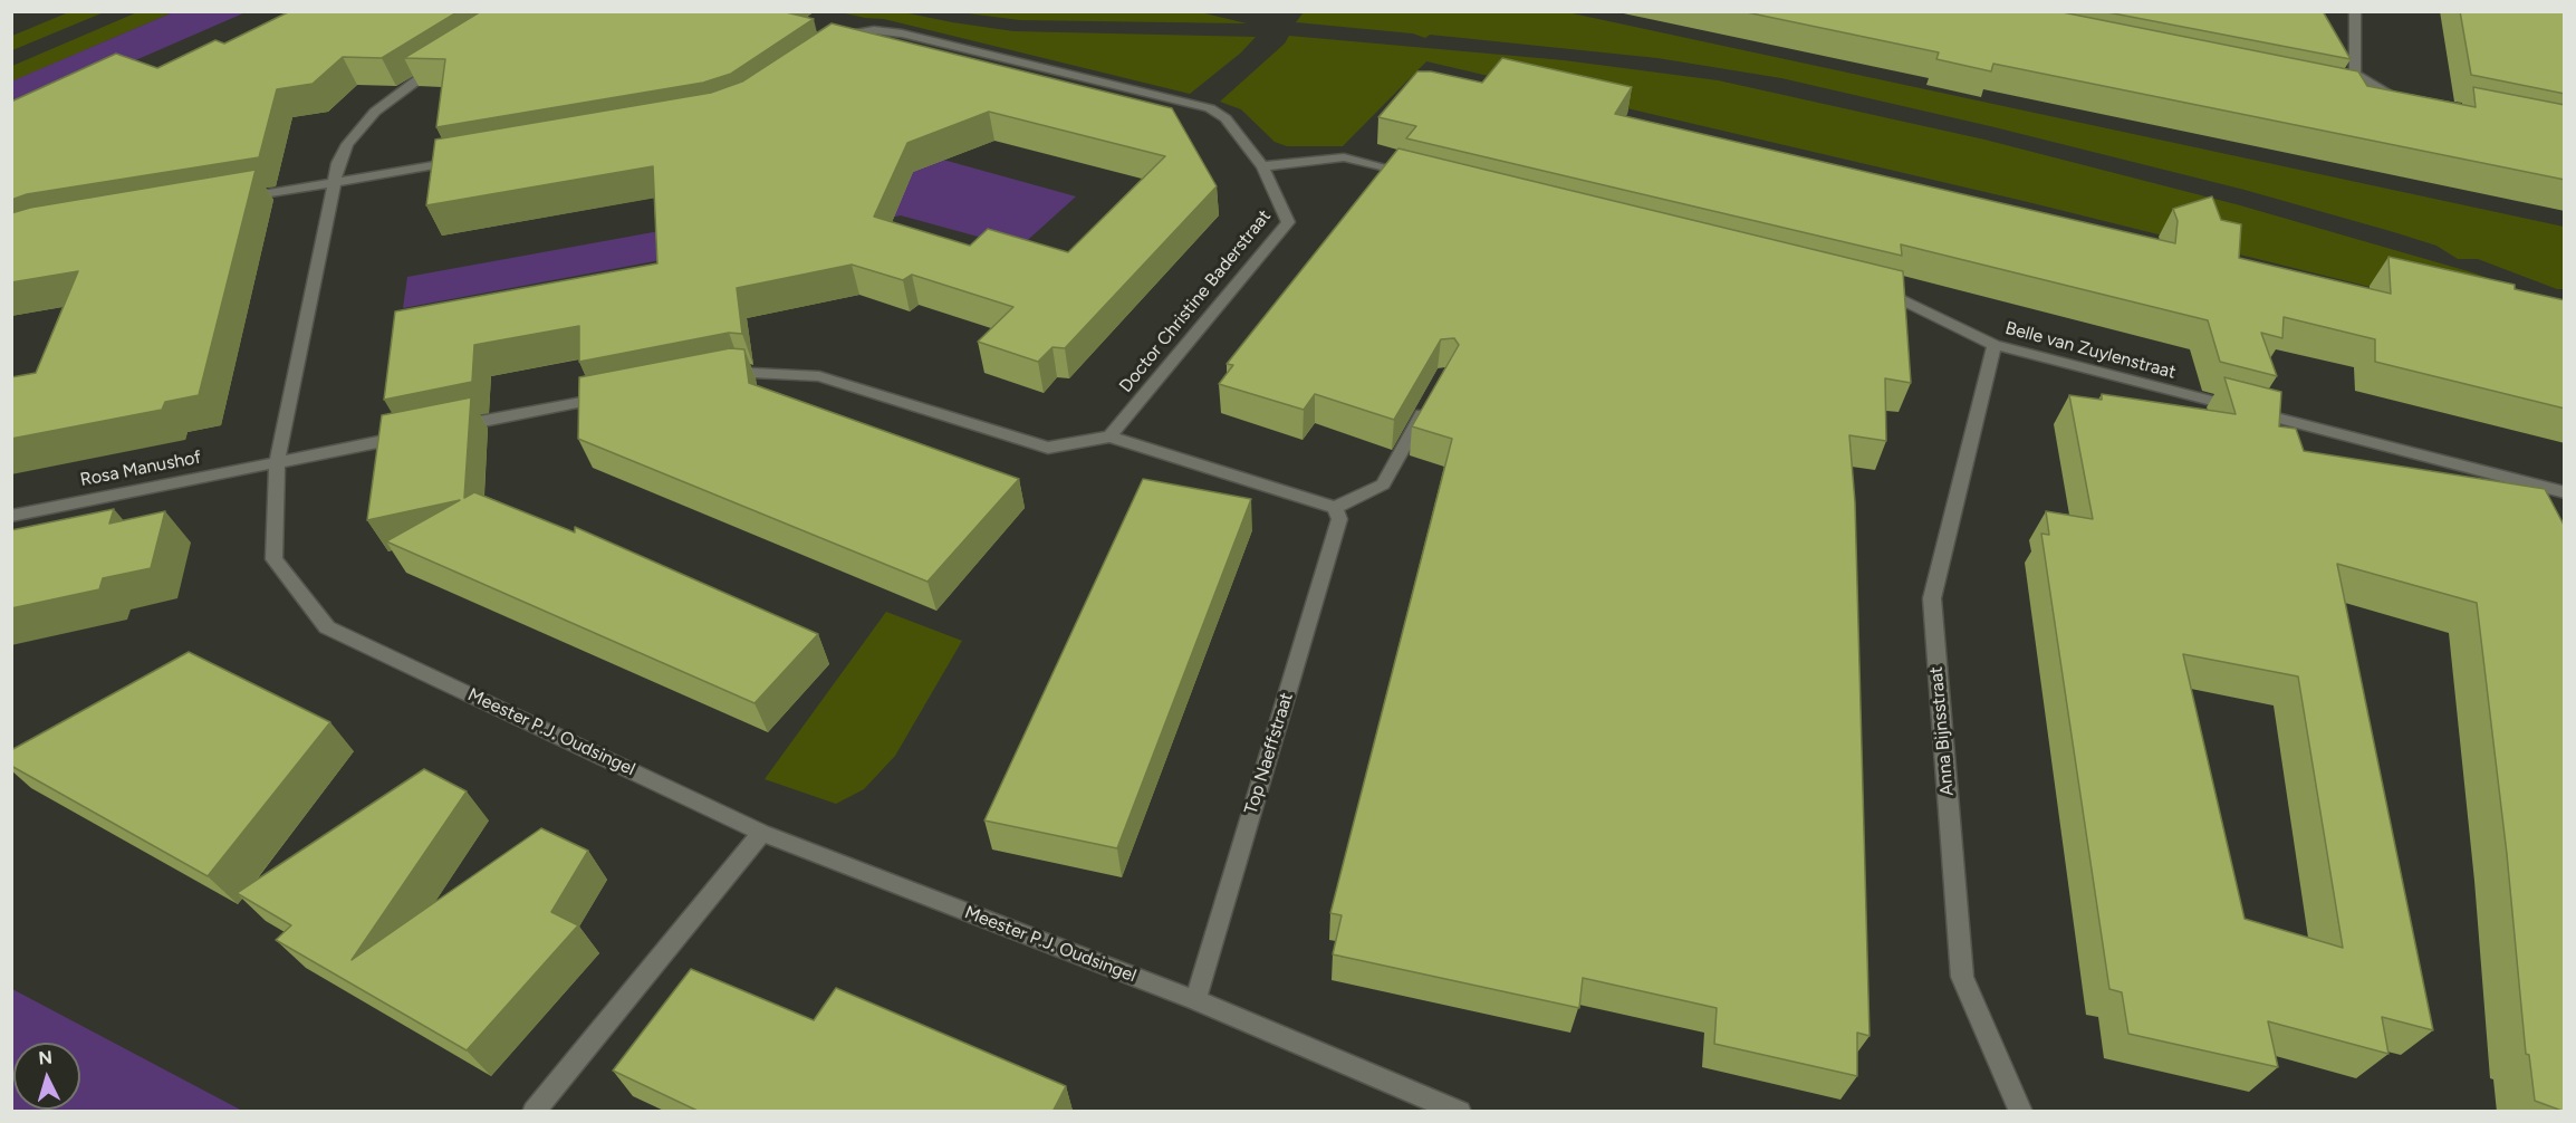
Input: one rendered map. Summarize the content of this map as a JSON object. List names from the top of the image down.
{
  "streets": {
    "street": [
      "Doctor Christine Baderstraat",
      "Belle van Zuylenstraat",
      "Rosa Manushof",
      "Anna Bijnsstraat",
      "Meester P.J. Oudsingel",
      "Top Naeffstraat"
    ]
  },
  "crossings": [
    ["Belle van Zuylenstraat", "Anna Bijnsstraat"],
    ["Rosa Manushof", "Meester P.J. Oudsingel"],
    ["Meester P.J. Oudsingel", "Top Naeffstraat"]
  ],
  "north": "top"
}
